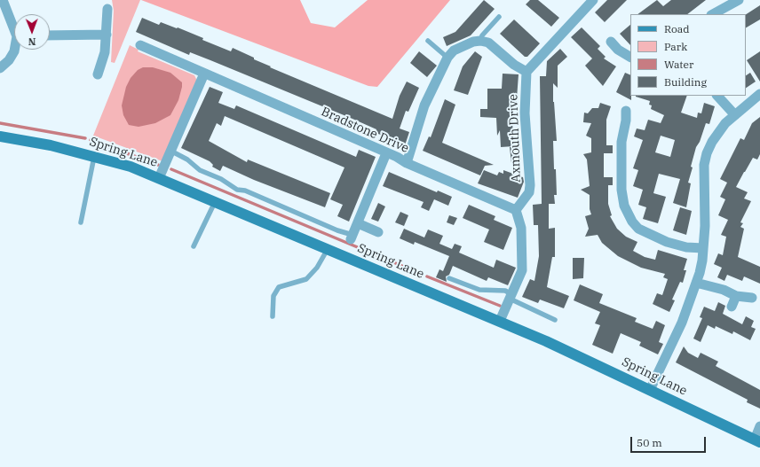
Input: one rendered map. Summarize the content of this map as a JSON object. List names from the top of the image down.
{
  "streets": {
    "street": ["Bradstone Drive", "Axmouth Drive", "Spring Lane"]
  },
  "crossings": [
    ["Bradstone Drive", "Axmouth Drive"]
  ],
  "legend": [
    "Road",
    "Park",
    "Water",
    "Building"
  ],
  "scale_bar": "50 m",
  "north": "bottom"
}
